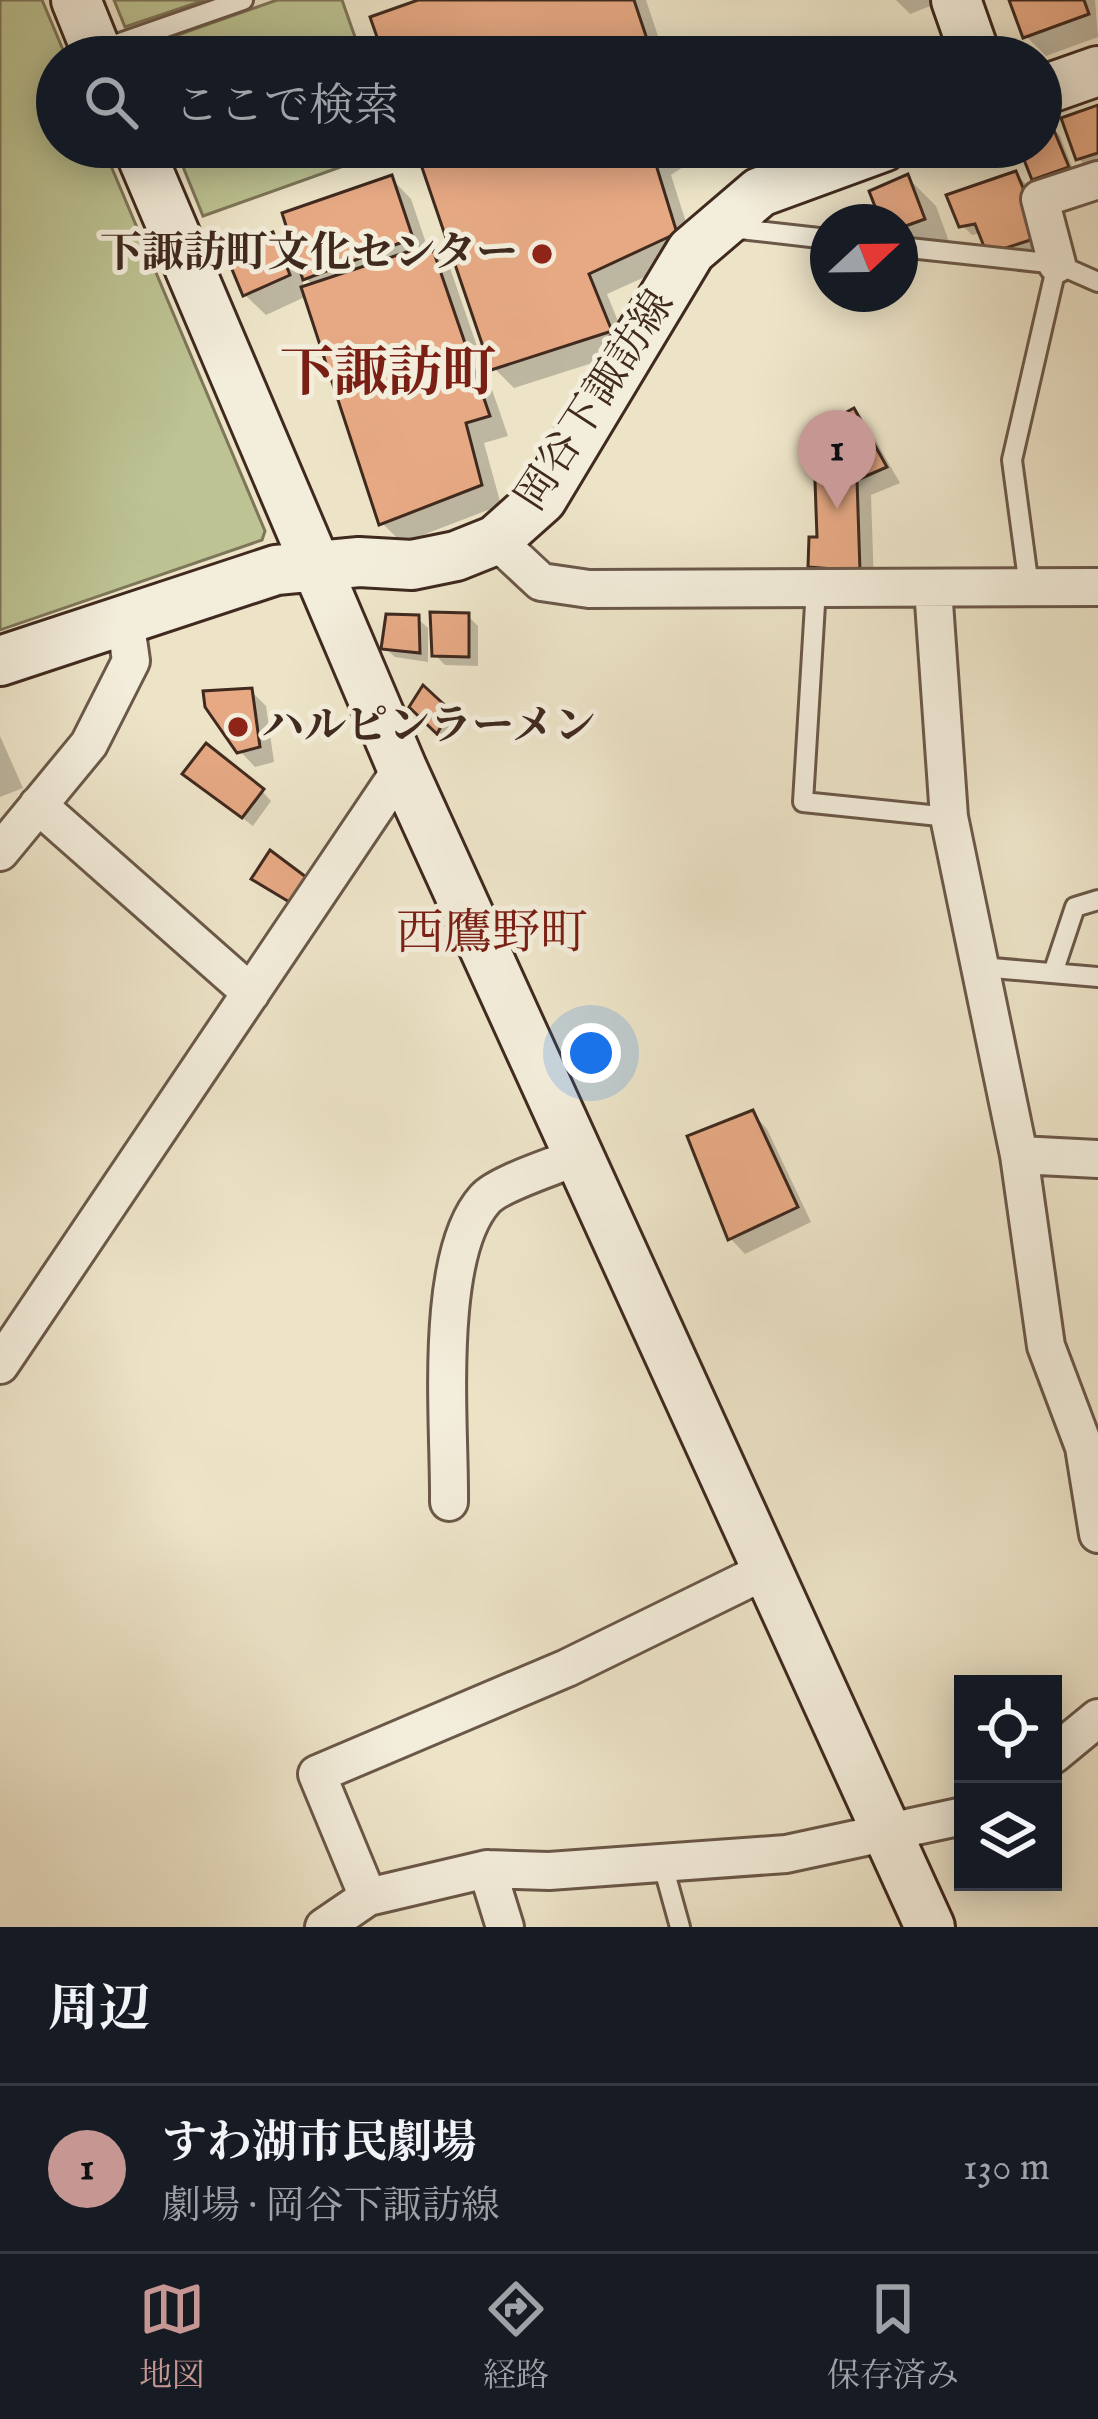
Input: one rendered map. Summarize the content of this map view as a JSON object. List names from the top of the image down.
{
  "streets": {
    "street": ["岡谷下諏訪線"]
  },
  "districts": ["下諏訪町", "西鷹野町"],
  "places": ["下諏訪町文化センター", "ハルピンラーメン"],
  "north": "right",
  "page": {
    "search": "ここで検索",
    "pins": "1",
    "heading": "周辺",
    "list": [
      {
        "mark": "1",
        "name": "すわ湖市民劇場",
        "note": "劇場 · 岡谷下諏訪線",
        "value": "130 m"
      }
    ],
    "nav": ["地図", "経路", "保存済み"]
  }
}
